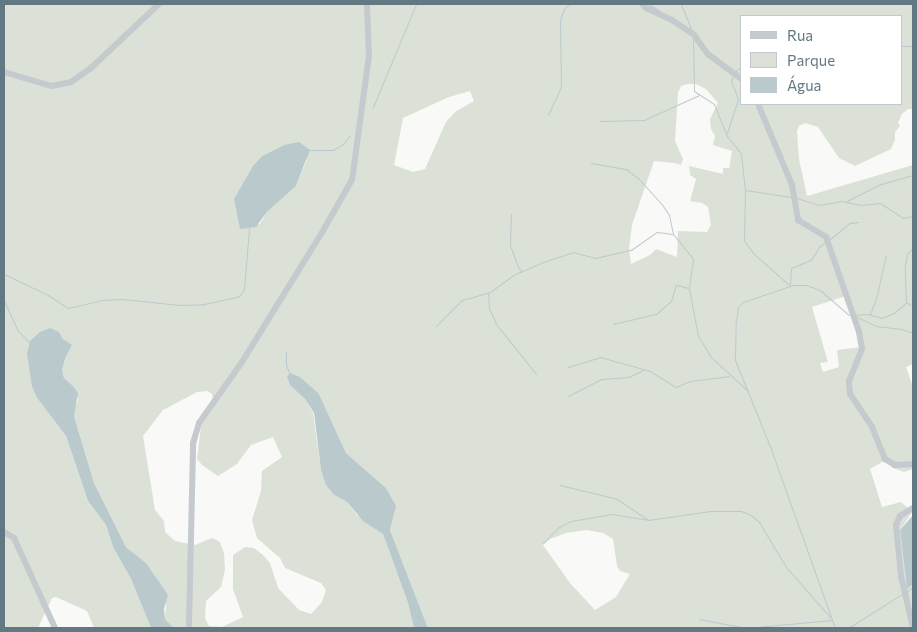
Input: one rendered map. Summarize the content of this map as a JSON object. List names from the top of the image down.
{
  "legend": ["Rua", "Parque", "Água"]
}
